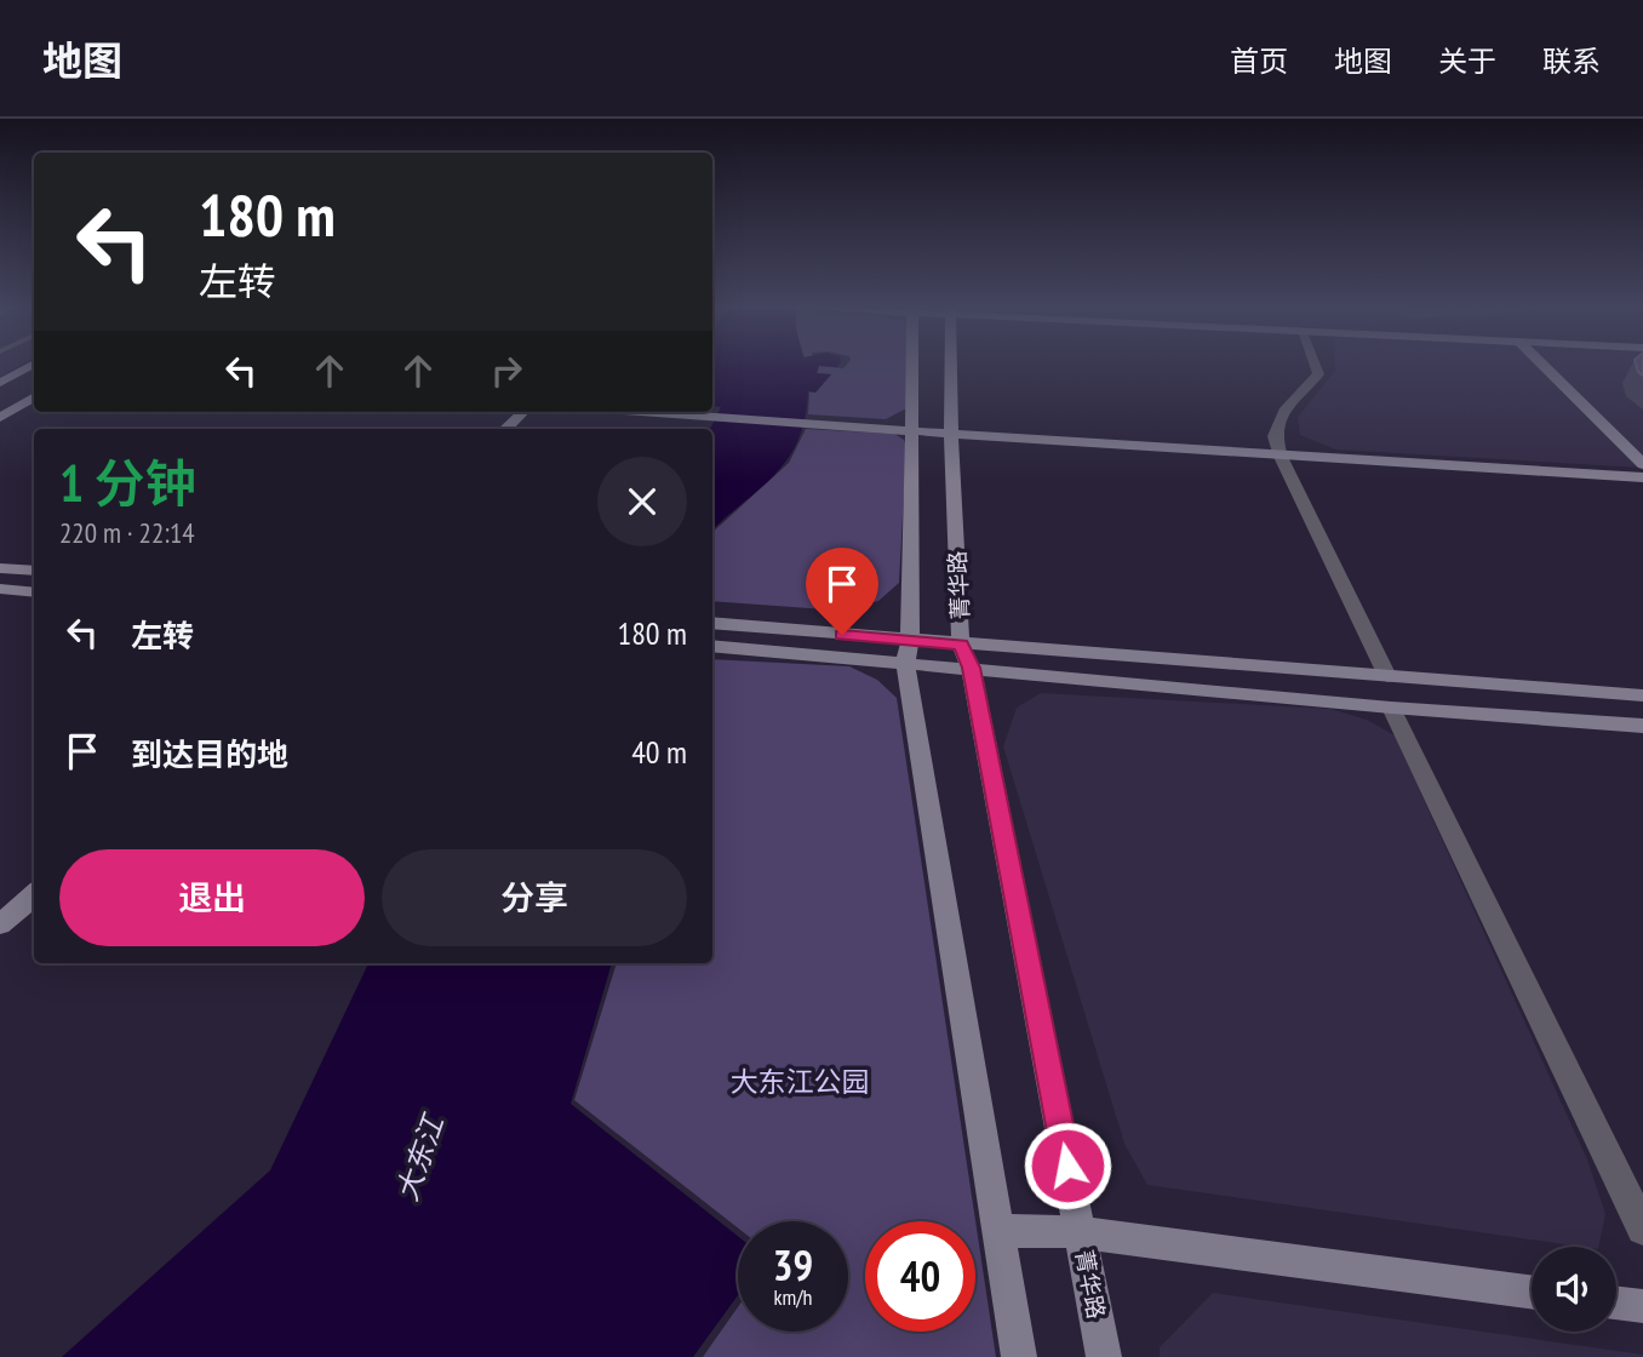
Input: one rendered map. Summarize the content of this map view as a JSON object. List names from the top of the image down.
{
  "streets": {
    "street": ["菁华路"]
  },
  "water": ["大东江"],
  "parks": ["大东江公园"],
  "page": {
    "header": "地图",
    "nav": [
      "首页",
      "地图",
      "关于",
      "联系"
    ],
    "turn": ["180 m", "左转"],
    "heading": ["1 分钟", "220 m · 22:14"],
    "list": [
      {
        "name": "左转",
        "value": "180 m"
      },
      {
        "name": "到达目的地",
        "value": "40 m"
      }
    ],
    "buttons": ["退出", "分享"],
    "speed": "39 km/h",
    "limit": "40"
  }
}
